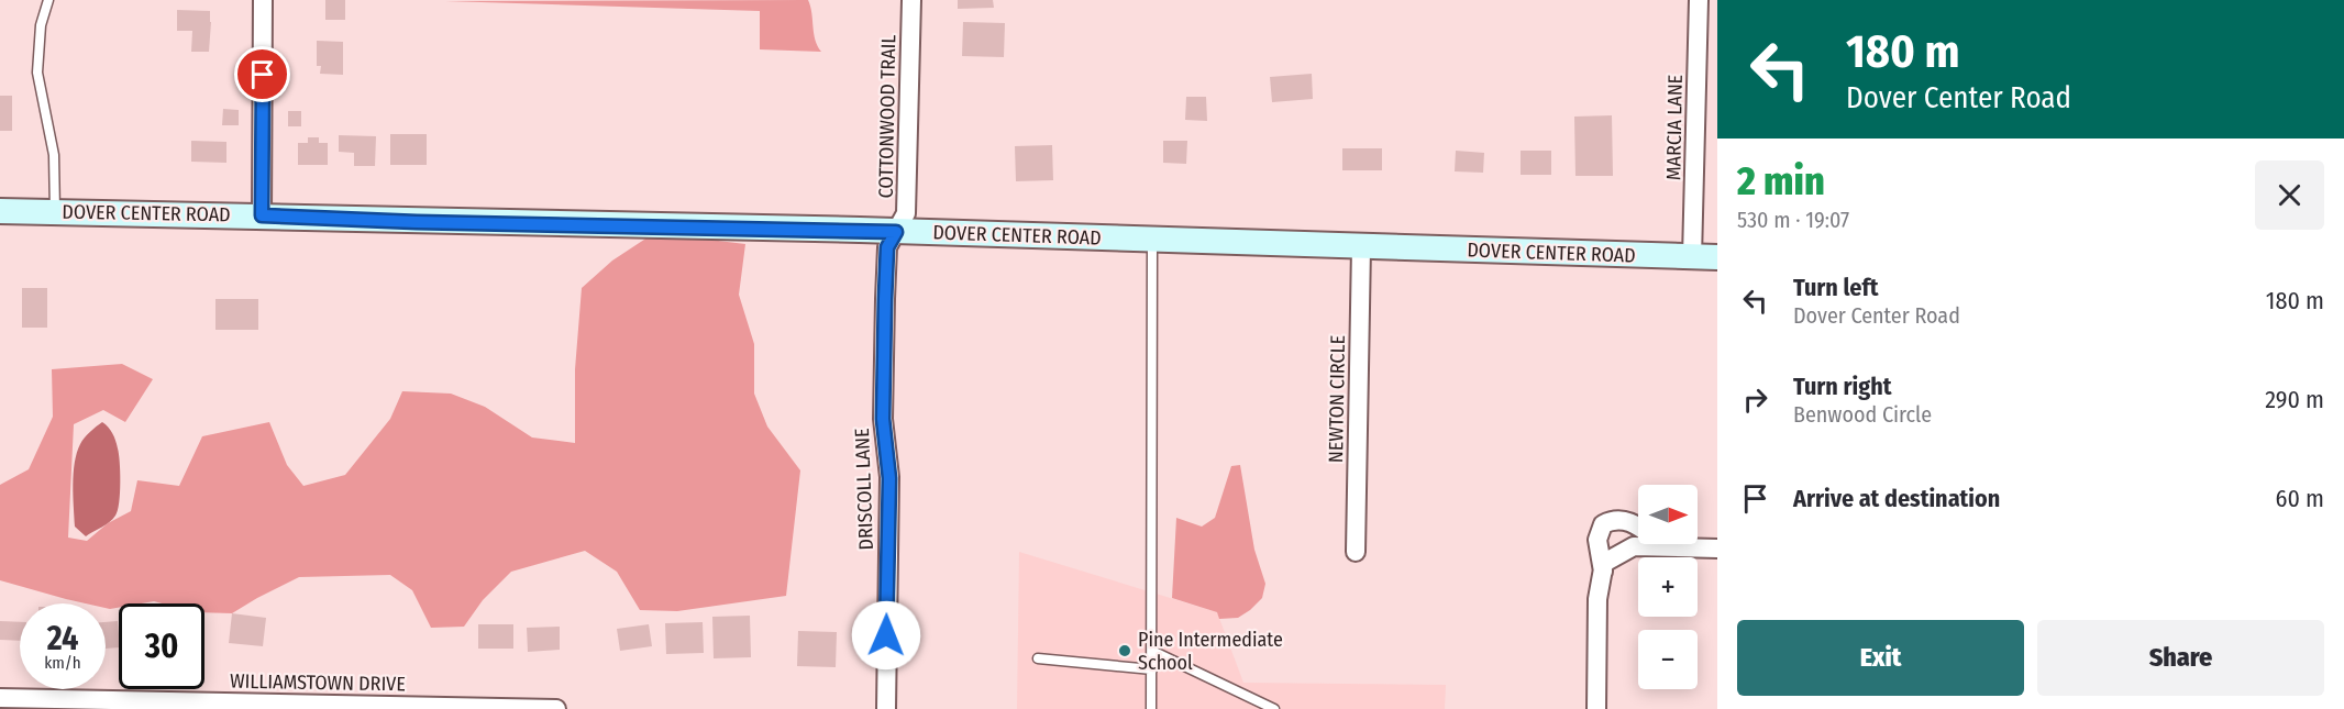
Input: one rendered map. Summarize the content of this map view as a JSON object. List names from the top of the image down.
{
  "streets": {
    "street": [
      "COTTONWOOD TRAIL",
      "MARCIA LANE",
      "DOVER CENTER ROAD",
      "NEWTON CIRCLE",
      "DRISCOLL LANE",
      "WILLIAMSTOWN DRIVE"
    ]
  },
  "crossings": [
    ["COTTONWOOD TRAIL", "DOVER CENTER ROAD"],
    ["COTTONWOOD TRAIL", "DRISCOLL LANE"],
    ["MARCIA LANE", "DOVER CENTER ROAD"],
    ["DOVER CENTER ROAD", "NEWTON CIRCLE"],
    ["DOVER CENTER ROAD", "DRISCOLL LANE"]
  ],
  "places": ["Pine Intermediate School"],
  "north": "right",
  "page": {
    "turn": ["180 m", "Dover Center Road"],
    "heading": ["2 min", "530 m · 19:07"],
    "list": [
      {
        "name": "Turn left",
        "note": "Dover Center Road",
        "value": "180 m"
      },
      {
        "name": "Turn right",
        "note": "Benwood Circle",
        "value": "290 m"
      },
      {
        "name": "Arrive at destination",
        "value": "60 m"
      }
    ],
    "map_buttons": ["+", "−"],
    "speed": "24 km/h",
    "limit": "30",
    "buttons": ["Exit", "Share"]
  }
}
